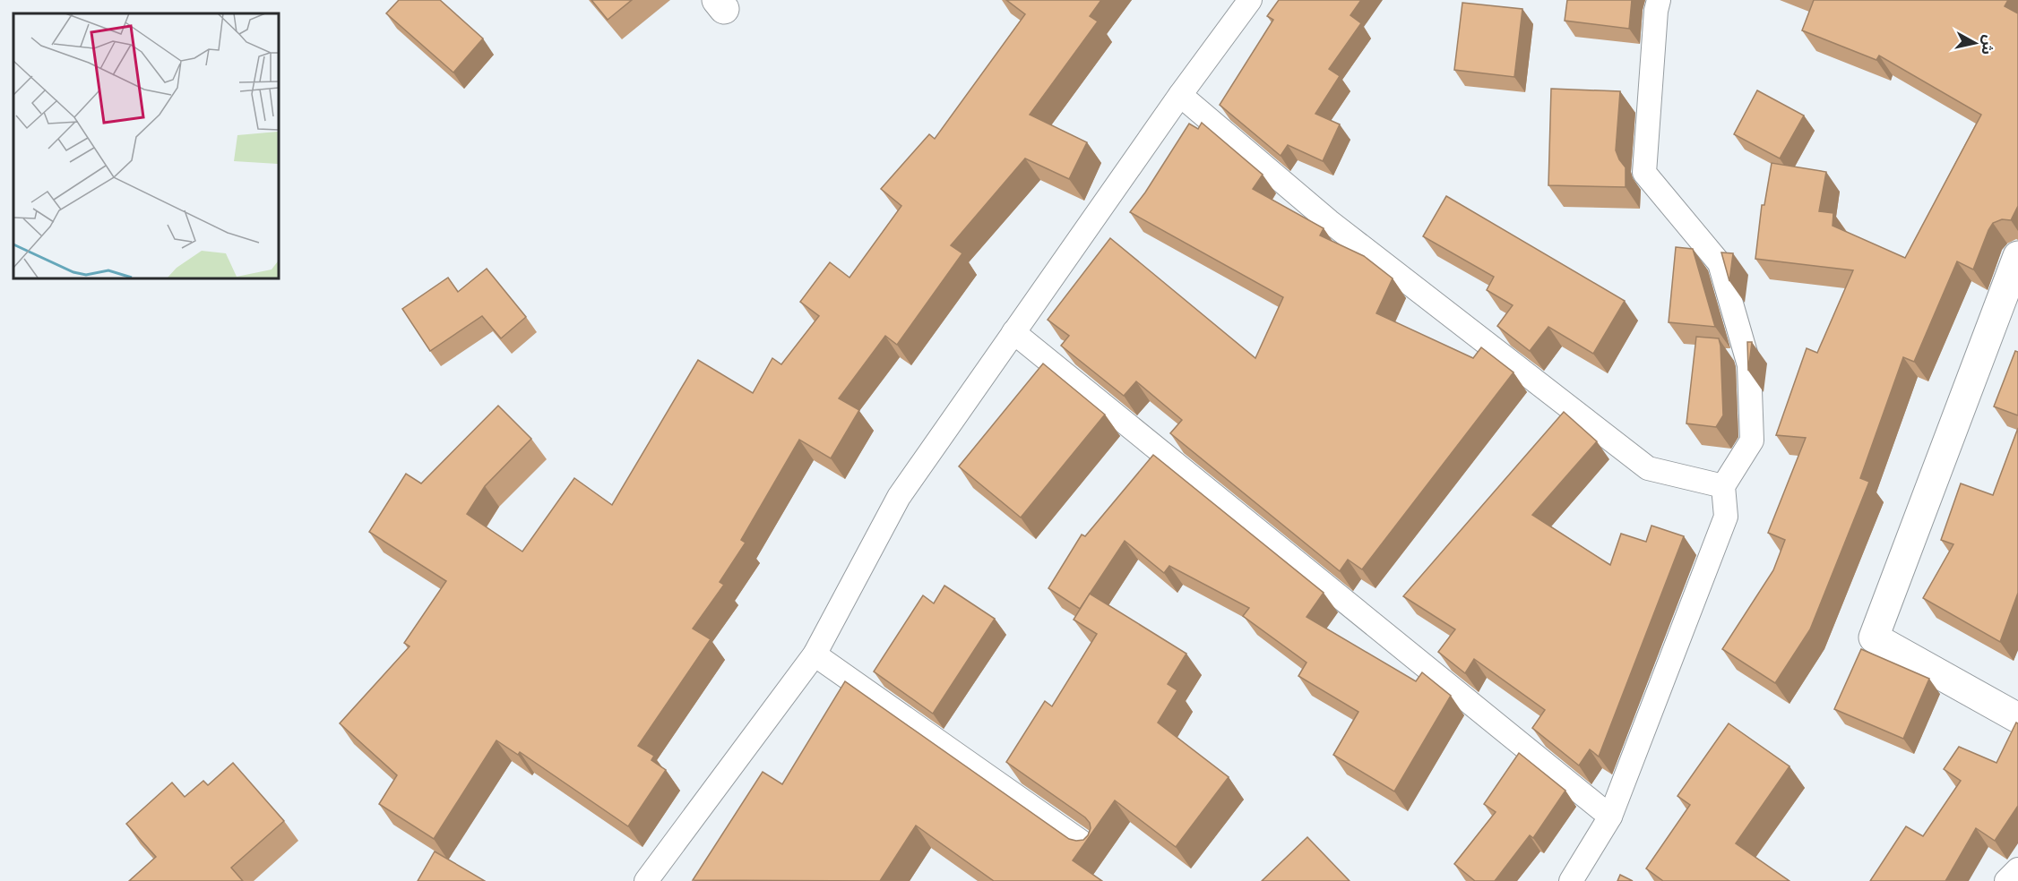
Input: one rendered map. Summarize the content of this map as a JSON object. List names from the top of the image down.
{
  "north": "right"
}
